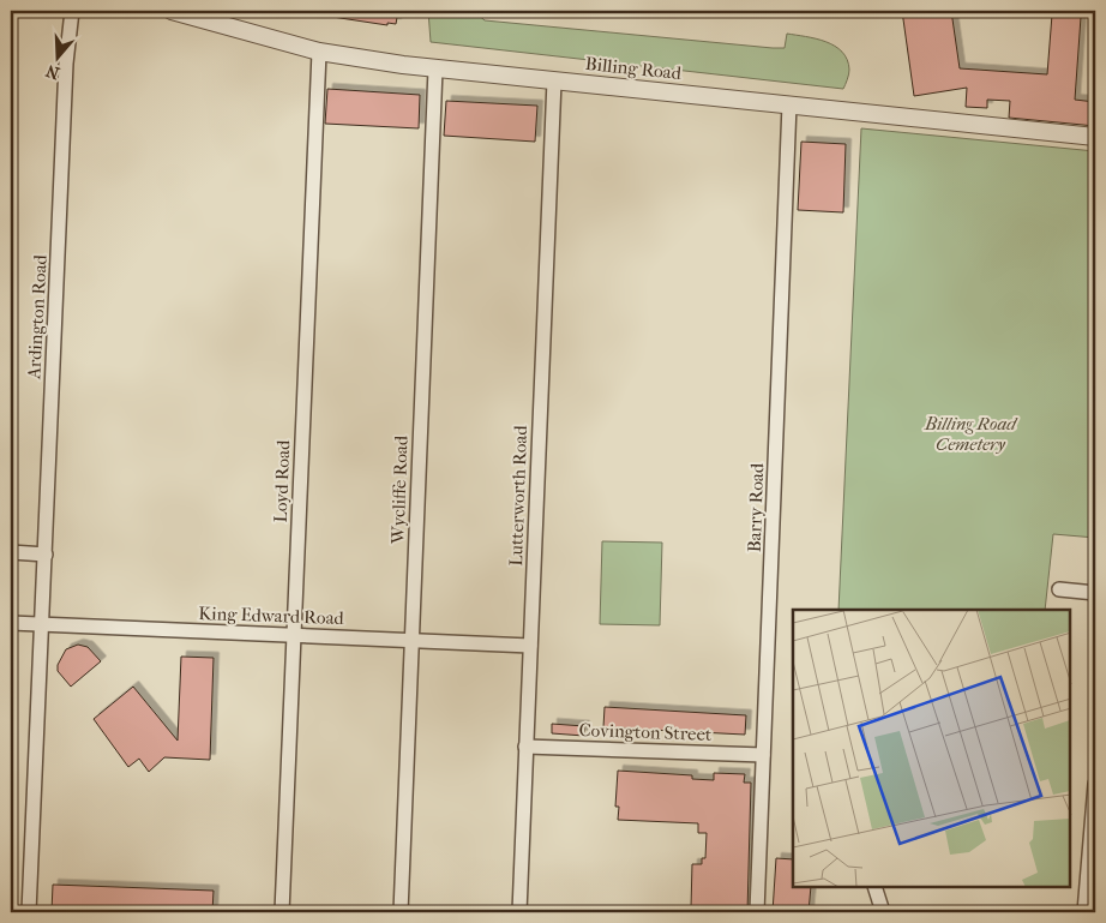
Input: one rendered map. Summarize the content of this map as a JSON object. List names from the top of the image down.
{
  "streets": {
    "street": [
      "Billing Road",
      "Ardington Road",
      "Loyd Road",
      "Wycliffe Road",
      "Lutterworth Road",
      "Barry Road",
      "King Edward Road",
      "Covington Street"
    ]
  },
  "crossings": [
    ["Billing Road", "Loyd Road"],
    ["Billing Road", "Wycliffe Road"],
    ["Billing Road", "Lutterworth Road"],
    ["Billing Road", "Barry Road"],
    ["Ardington Road", "King Edward Road"],
    ["Loyd Road", "King Edward Road"],
    ["Wycliffe Road", "King Edward Road"],
    ["Lutterworth Road", "King Edward Road"],
    ["Lutterworth Road", "Covington Street"],
    ["Barry Road", "Covington Street"]
  ],
  "parks": ["Billing Road Cemetery"],
  "north": "bottom"
}
